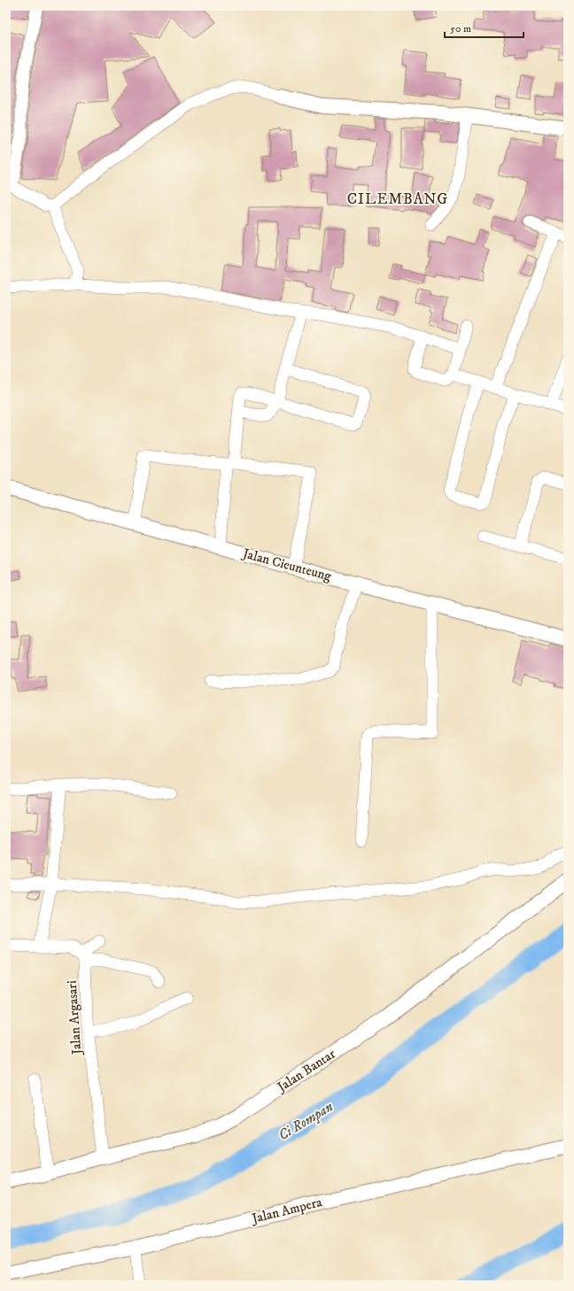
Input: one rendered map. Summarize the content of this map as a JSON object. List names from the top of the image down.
{
  "streets": {
    "street": [
      "Jalan Cieunteung",
      "Jalan Argasari",
      "Jalan Bantar",
      "Jalan Ampera"
    ]
  },
  "crossings": [
    ["Jalan Argasari", "Jalan Bantar"]
  ],
  "districts": ["CILEMBANG"],
  "water": ["Ci Rompan"],
  "scale_bar": "50 m"
}
